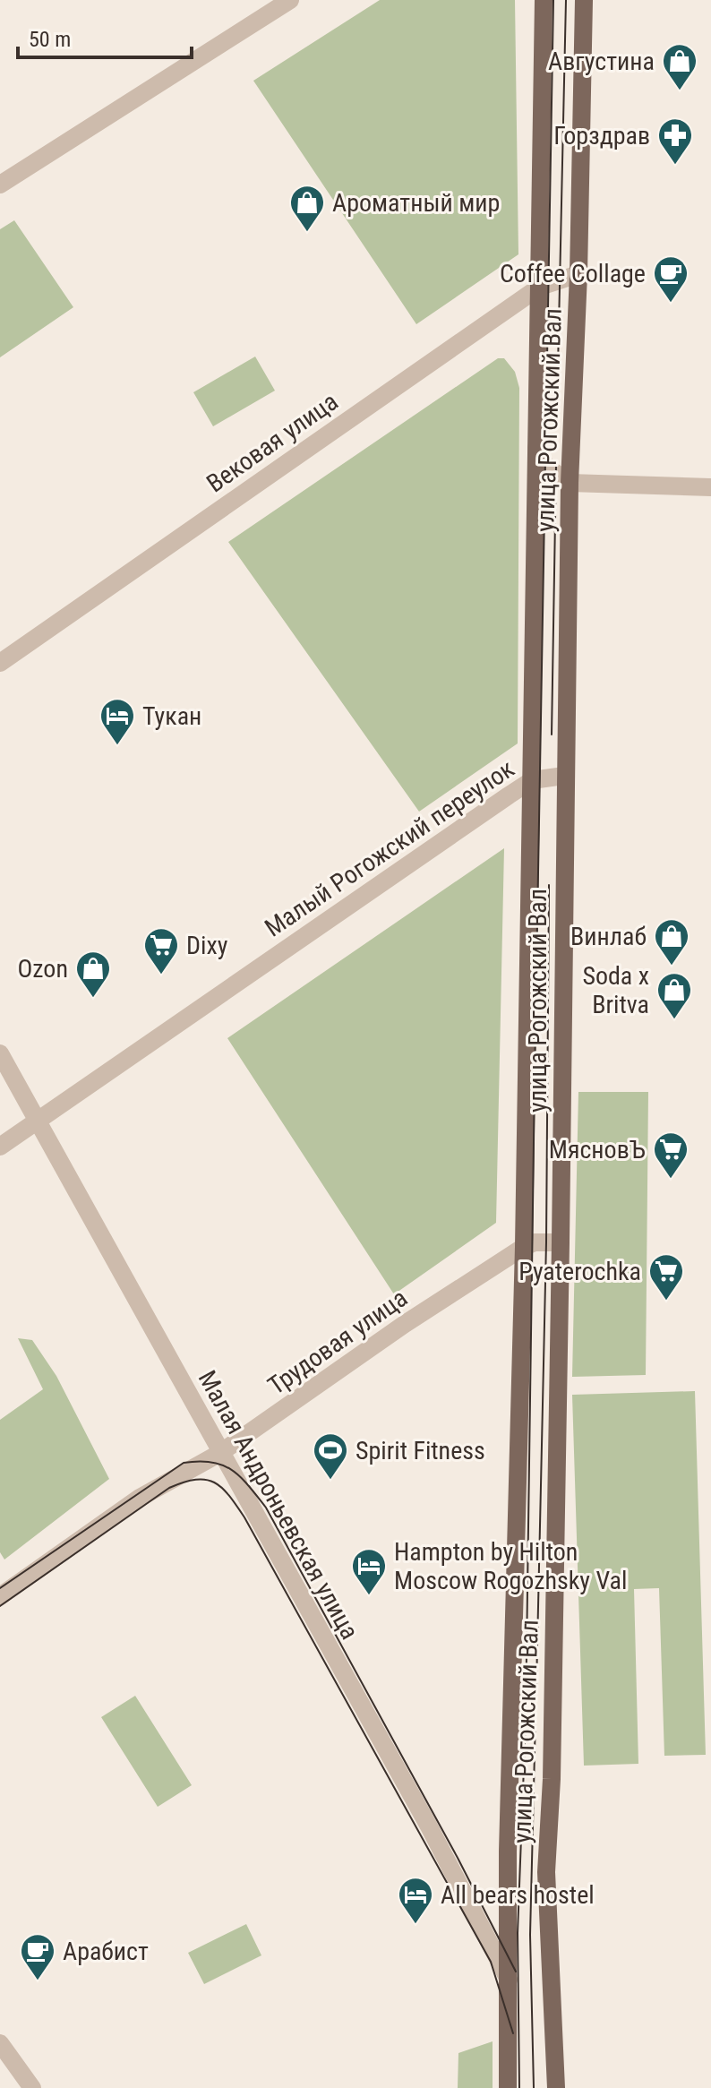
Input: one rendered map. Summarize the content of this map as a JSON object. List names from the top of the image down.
{
  "streets": {
    "main road": ["улица Рогожский Вал"],
    "street": [
      "Вековая улица",
      "Малый Рогожский переулок",
      "Трудовая улица",
      "Малая Андроньевская улица"
    ]
  },
  "crossings": [
    ["улица Рогожский Вал", "Вековая улица"],
    ["улица Рогожский Вал", "Малый Рогожский переулок"],
    ["улица Рогожский Вал", "Трудовая улица"],
    ["улица Рогожский Вал", "Малая Андроньевская улица"],
    ["Малый Рогожский переулок", "Малая Андроньевская улица"],
    ["Трудовая улица", "Малая Андроньевская улица"]
  ],
  "places": {
    "shop": [
      "Августина",
      "Ароматный мир",
      "Винлаб",
      "Ozon",
      "Soda x Britva"
    ],
    "pharmacy": ["Горздрав"],
    "cafe": ["Coffee Collage", "Арабист"],
    "hotel": ["Тукан", "Hampton by Hilton Moscow Rogozhsky Val", "All bears hostel"],
    "supermarket": ["Dixy", "МясновЪ", "Pyaterochka"],
    "sports": ["Spirit Fitness"]
  },
  "scale_bar": "50 m"
}
